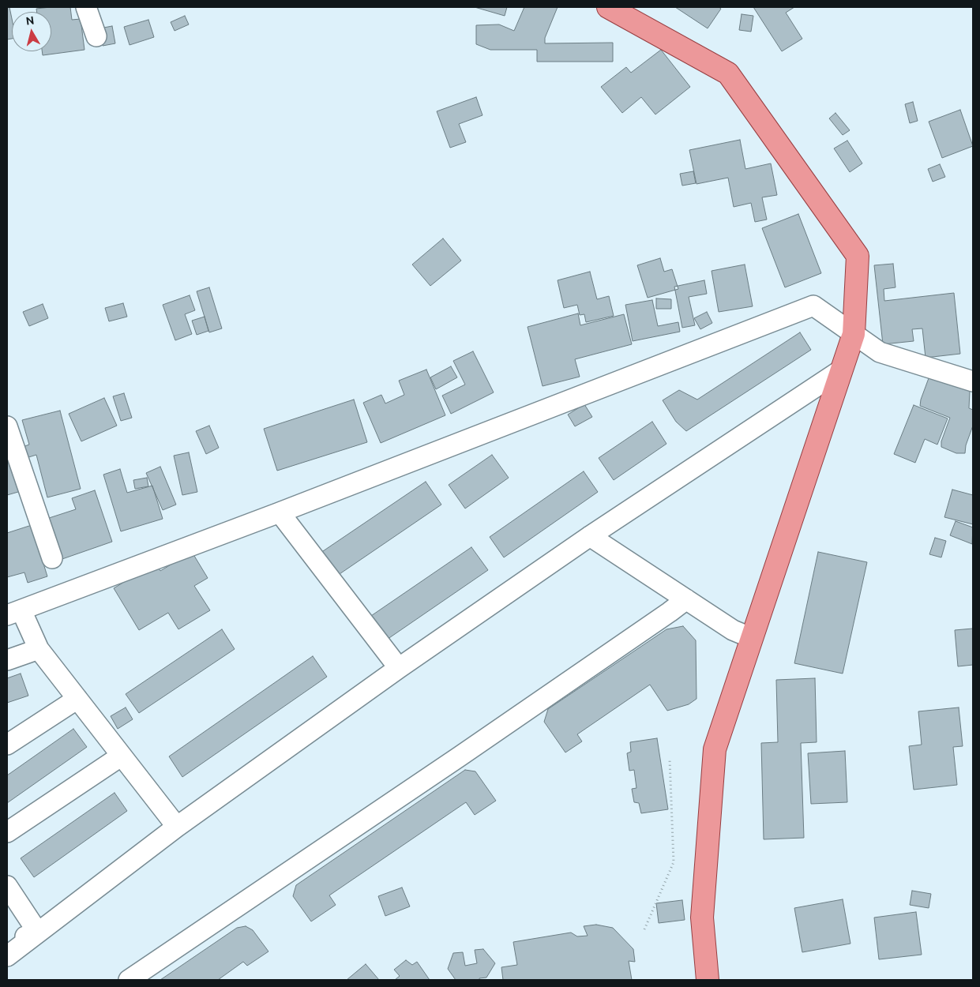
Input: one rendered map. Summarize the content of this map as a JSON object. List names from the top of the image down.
{
  "north": "top"
}
